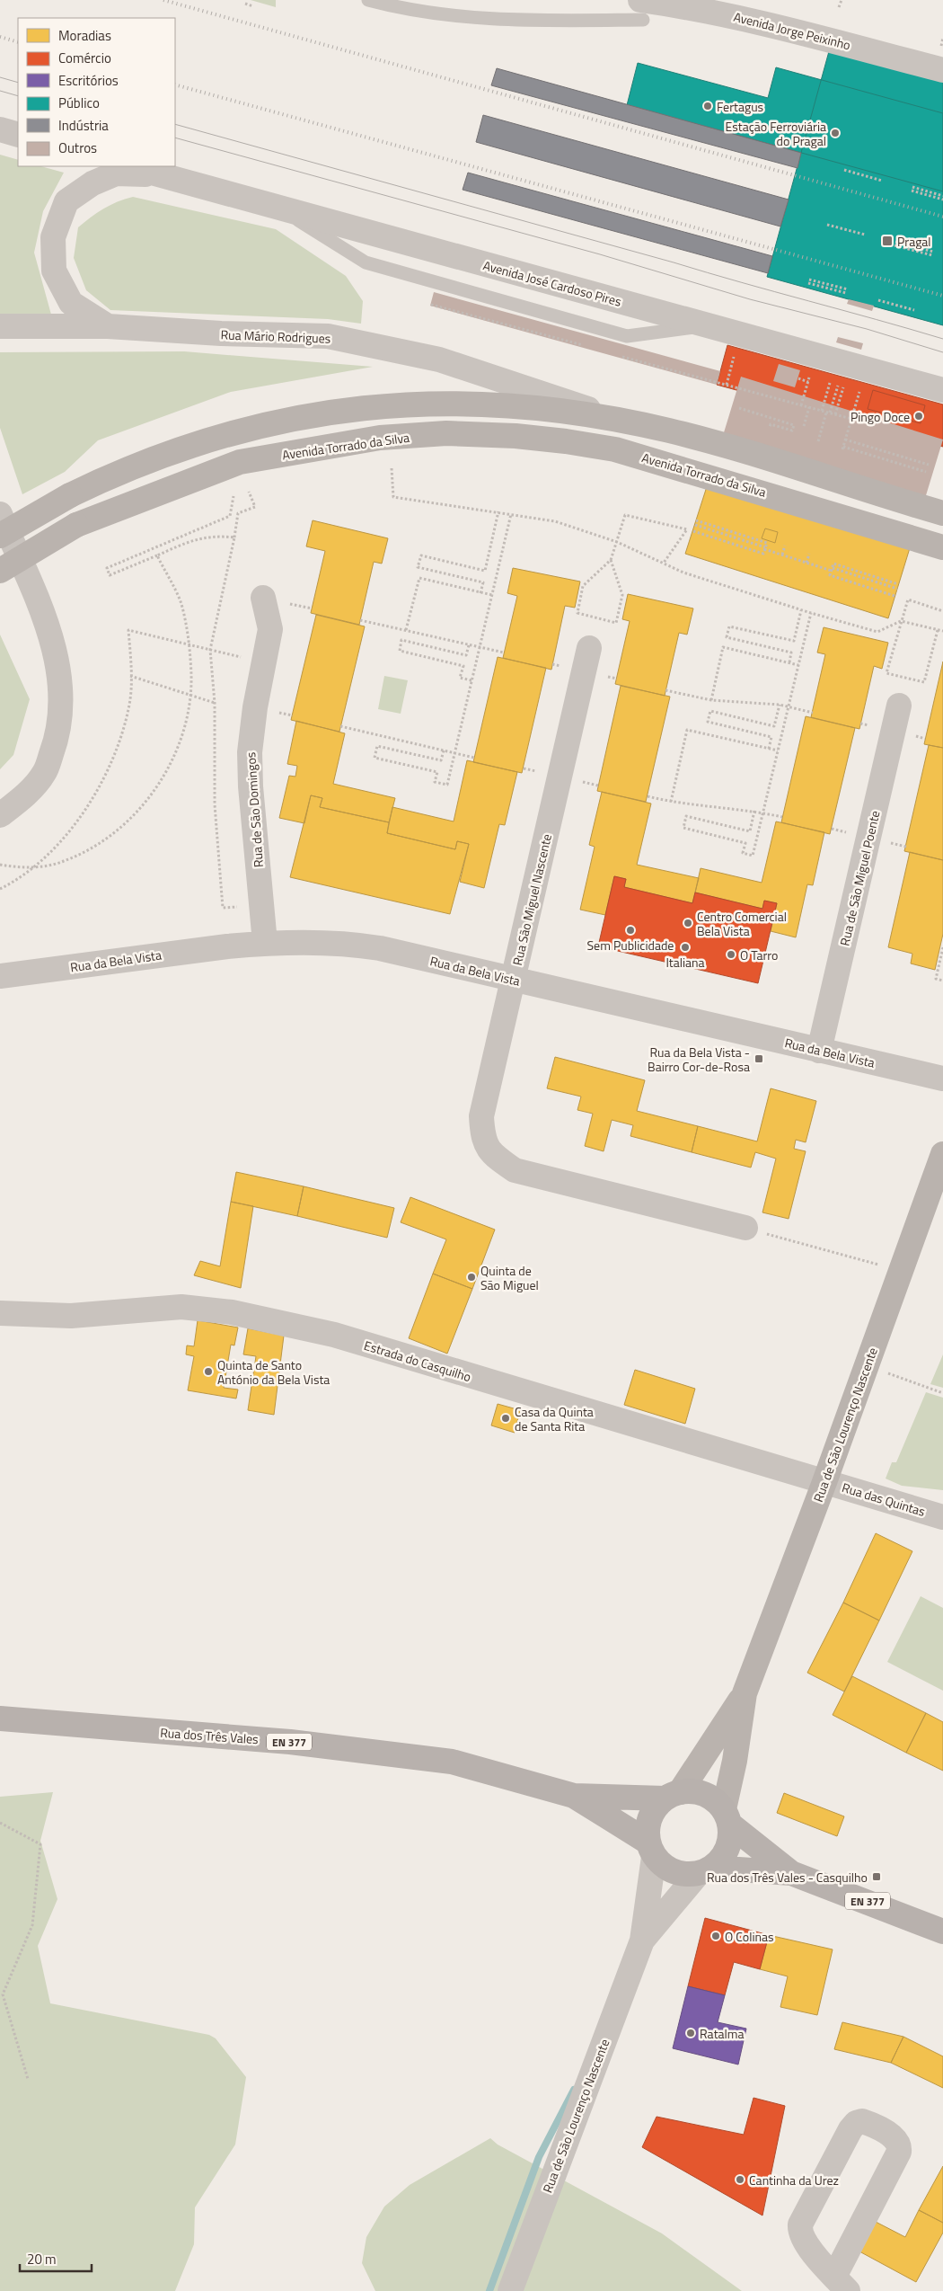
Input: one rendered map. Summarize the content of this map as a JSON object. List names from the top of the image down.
{
  "streets": {
    "main road": [
      "Avenida Torrado da Silva",
      "Rua de São Lourenço Nascente",
      "Rua dos Três Vales",
      "EN 377"
    ],
    "street": [
      "Avenida Jorge Peixinho",
      "Avenida José Cardoso Pires",
      "Rua Mário Rodrigues",
      "Rua de São Domingos",
      "Rua de São Miguel Poente",
      "Rua São Miguel Nascente",
      "Rua da Bela Vista",
      "Estrada do Casquilho",
      "Rua das Quintas"
    ]
  },
  "crossings": [
    ["Avenida José Cardoso Pires", "Rua Mário Rodrigues"],
    ["Rua de São Domingos", "Rua da Bela Vista"],
    ["Rua de São Miguel Poente", "Rua da Bela Vista"],
    ["Rua São Miguel Nascente", "Rua da Bela Vista"],
    ["Estrada do Casquilho", "Rua de São Lourenço Nascente"],
    ["Estrada do Casquilho", "Rua das Quintas"],
    ["Rua de São Lourenço Nascente", "Rua das Quintas"],
    ["Rua de São Lourenço Nascente", "Rua dos Três Vales"]
  ],
  "places": {
    "other": [
      "Fertagus",
      "Estação Ferroviária do Pragal",
      "Pingo Doce",
      "Centro Comercial Bela Vista",
      "Sem Publicidade",
      "Italiana",
      "O Tarro",
      "Quinta de São Miguel",
      "Quinta de Santo António da Bela Vista",
      "Casa da Quinta de Santa Rita",
      "O Colinas",
      "Ratalma",
      "Cantinha da Urez"
    ],
    "transit": ["Pragal", "Rua da Bela Vista - Bairro Cor-de-Rosa", "Rua dos Três Vales - Casquilho"]
  },
  "legend": [
    "Moradias",
    "Comércio",
    "Escritórios",
    "Público",
    "Indústria",
    "Outros"
  ],
  "scale_bar": "20 m"
}
